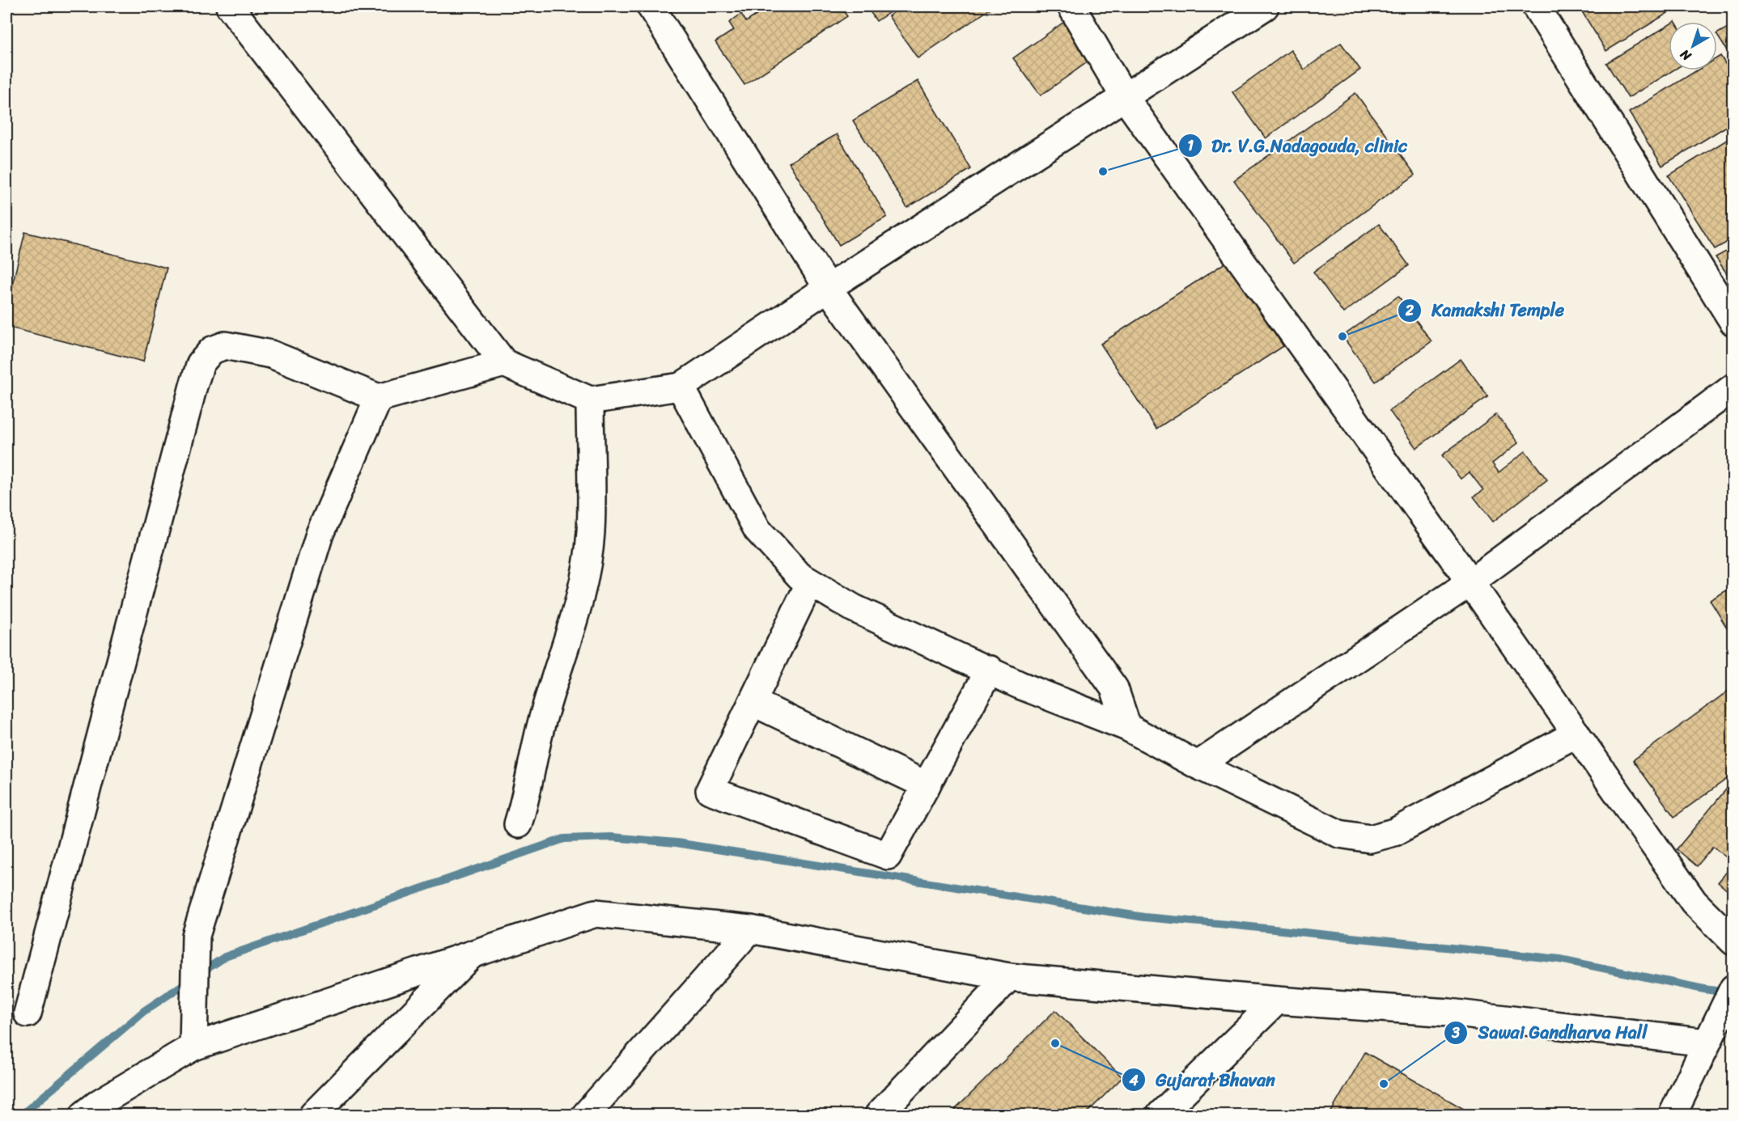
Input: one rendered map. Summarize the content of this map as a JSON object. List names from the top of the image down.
{
  "places": [
    "Dr. V.G.Nadagouda, clinic",
    "Kamakshi Temple",
    "Gujarat Bhavan",
    "Sawai Gandharva Hall"
  ],
  "north": "bottom left"
}
